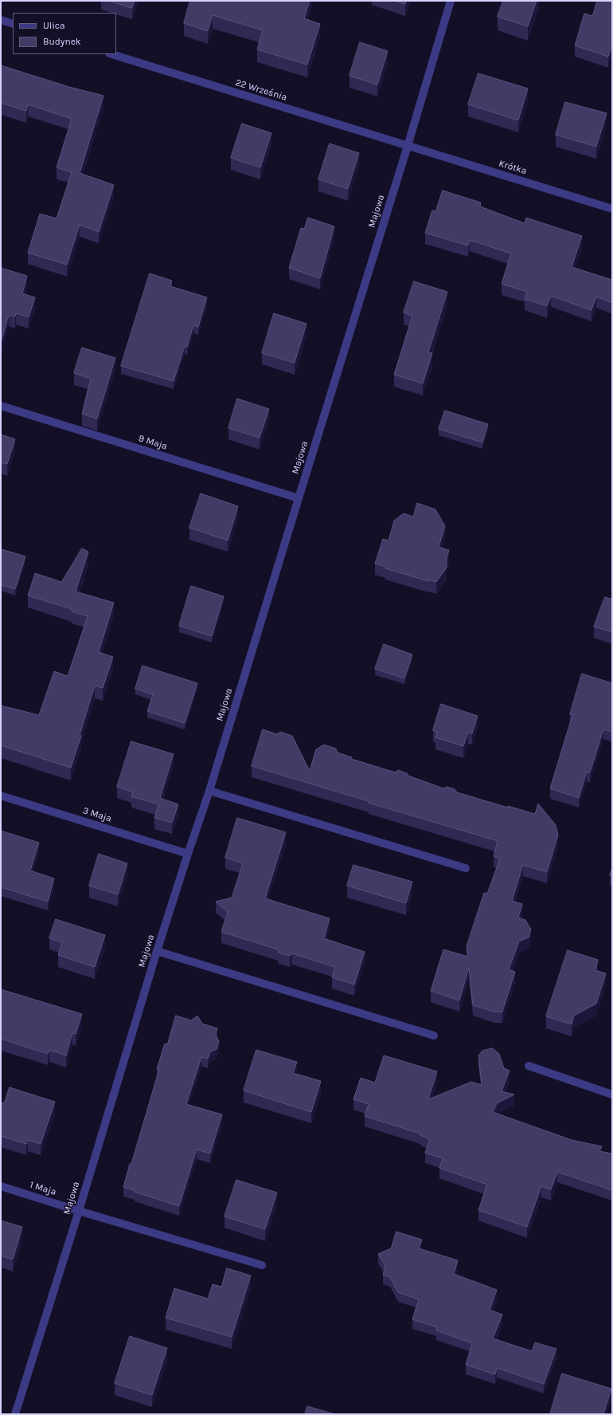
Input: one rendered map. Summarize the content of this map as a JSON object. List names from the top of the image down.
{
  "streets": {
    "street": [
      "22 Września",
      "Krótka",
      "Majowa",
      "9 Maja",
      "3 Maja",
      "1 Maja"
    ]
  },
  "crossings": [
    ["22 Września", "Krótka"],
    ["22 Września", "Majowa"],
    ["Krótka", "Majowa"],
    ["Majowa", "9 Maja"],
    ["Majowa", "3 Maja"],
    ["Majowa", "1 Maja"]
  ],
  "legend": ["Ulica", "Budynek"]
}
